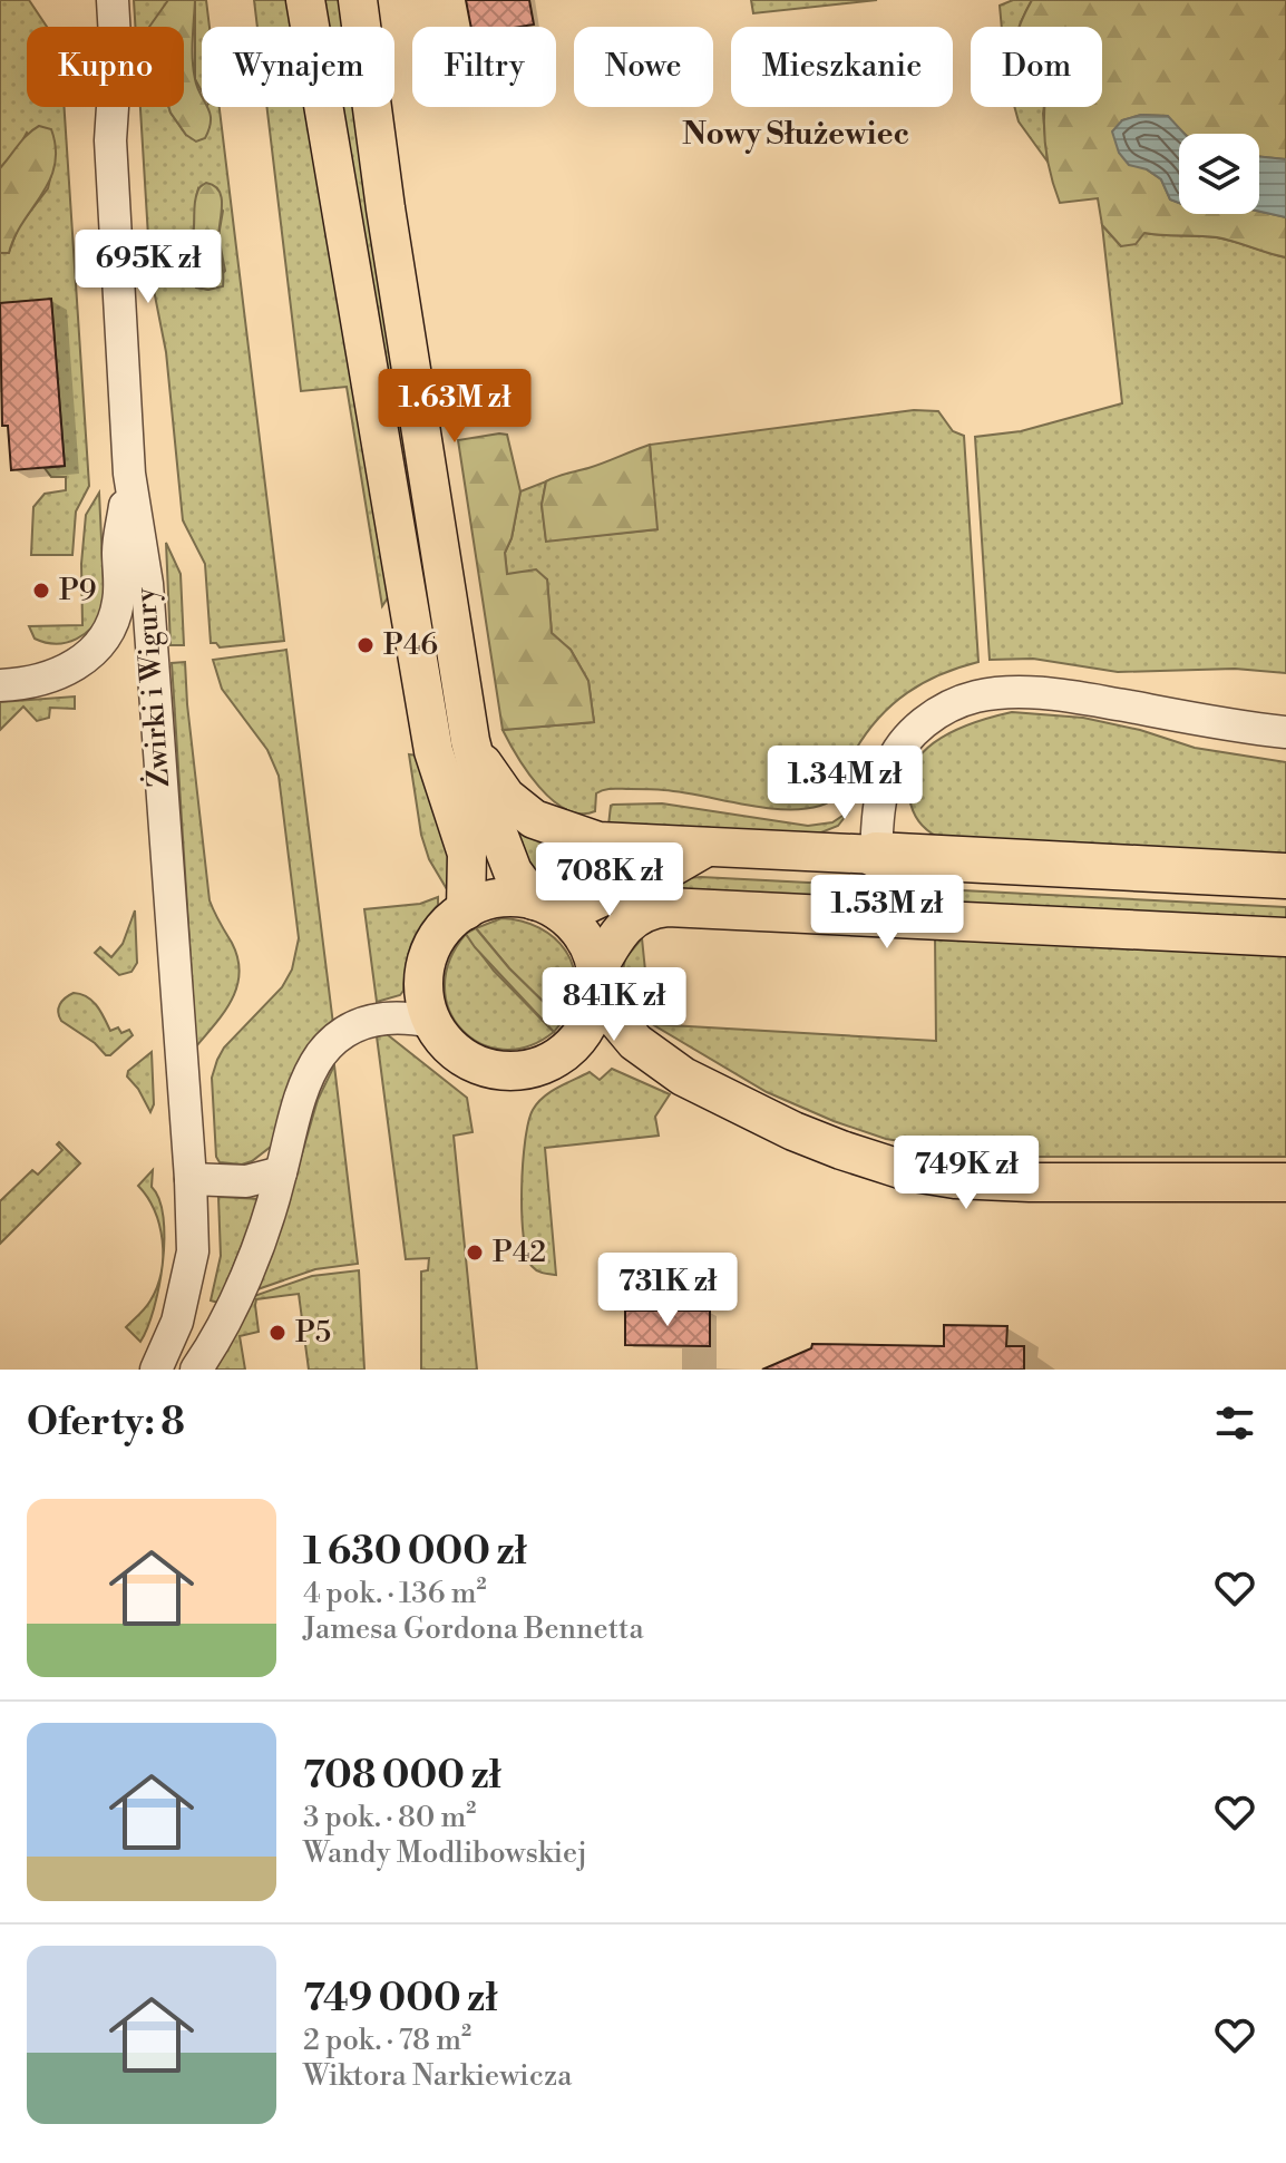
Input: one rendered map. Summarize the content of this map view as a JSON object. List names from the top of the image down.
{
  "streets": {
    "street": ["Żwirki i Wigury"]
  },
  "districts": ["Nowy Służewiec"],
  "places": [
    "P9",
    "P46",
    "P42",
    "P5"
  ],
  "page": {
    "chip": [
      "Kupno",
      "Wynajem",
      "Filtry",
      "Nowe",
      "Mieszkanie",
      "Dom"
    ],
    "price": [
      "695K zł",
      "1.63M zł",
      "1.34M zł",
      "708K zł",
      "1.53M zł",
      "841K zł",
      "749K zł",
      "731K zł"
    ],
    "heading": "Oferty: 8",
    "list": [
      {
        "name": "1 630 000 zł",
        "note": "4 pok. · 136 m² · Jamesa Gordona Bennetta"
      },
      {
        "name": "708 000 zł",
        "note": "3 pok. · 80 m² · Wandy Modlibowskiej"
      },
      {
        "name": "749 000 zł",
        "note": "2 pok. · 78 m² · Wiktora Narkiewicza"
      }
    ]
  }
}
